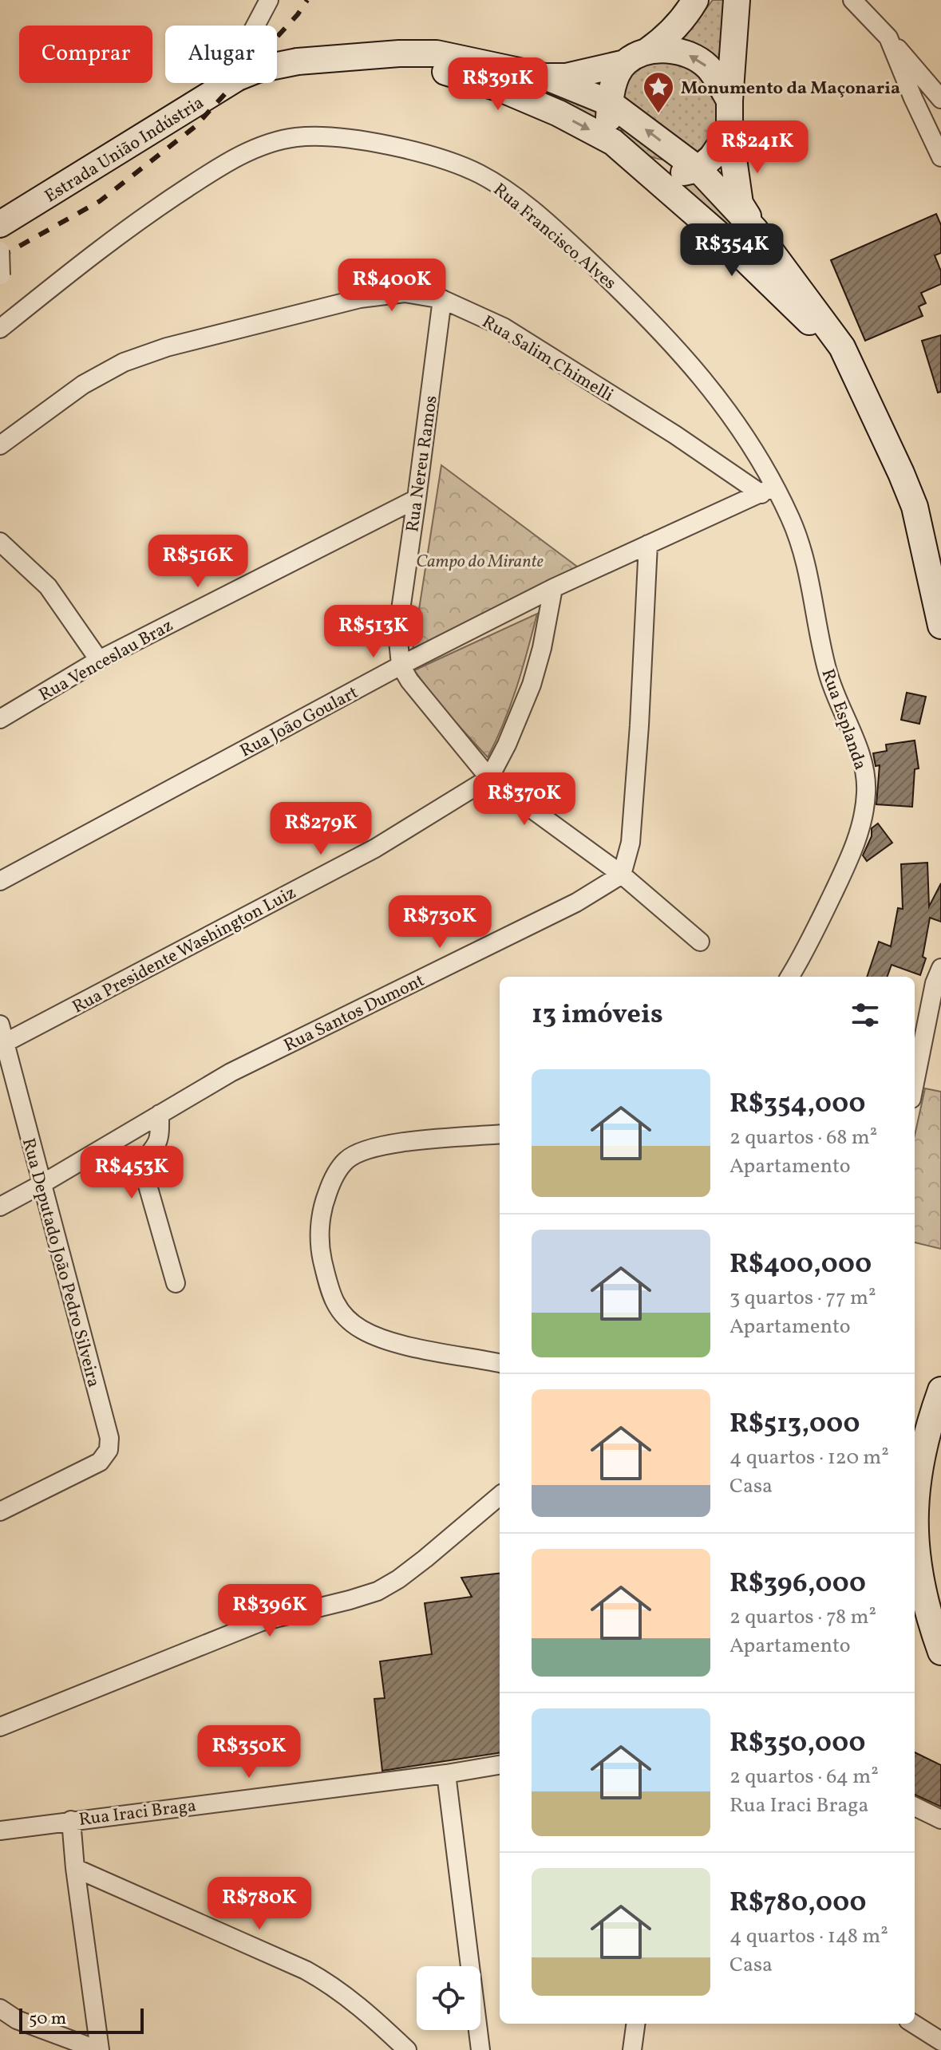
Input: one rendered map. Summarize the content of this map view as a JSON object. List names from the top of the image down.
{
  "streets": {
    "main road": ["Estrada União Indústria"],
    "street": [
      "Rua Francisco Alves",
      "Rua Salim Chimelli",
      "Rua Nereu Ramos",
      "Rua Venceslau Braz",
      "Rua Esplanda",
      "Rua João Goulart",
      "Rua Presidente Washington Luiz",
      "Rua Santos Dumont",
      "Rua Deputado João Pedro Silveira",
      "Rua Iraci Braga"
    ]
  },
  "crossings": [
    ["Rua Francisco Alves", "Rua Salim Chimelli"],
    ["Rua Francisco Alves", "Rua Esplanda"],
    ["Rua Francisco Alves", "Rua João Goulart"],
    ["Rua Salim Chimelli", "Rua Nereu Ramos"],
    ["Rua Salim Chimelli", "Rua Esplanda"],
    ["Rua Salim Chimelli", "Rua João Goulart"],
    ["Rua Nereu Ramos", "Rua Venceslau Braz"],
    ["Rua Nereu Ramos", "Rua João Goulart"],
    ["Rua Esplanda", "Rua João Goulart"],
    ["Rua Presidente Washington Luiz", "Rua Deputado João Pedro Silveira"],
    ["Rua Santos Dumont", "Rua Deputado João Pedro Silveira"]
  ],
  "parks": ["Campo do Mirante"],
  "places": {
    "place": ["Monumento da Maçonaria"]
  },
  "scale_bar": "50 m",
  "page": {
    "chip": ["Comprar", "Alugar"],
    "price": [
      "R$391K",
      "R$241K",
      "R$354K",
      "R$400K",
      "R$516K",
      "R$513K",
      "R$370K",
      "R$279K",
      "R$730K",
      "R$453K",
      "R$396K",
      "R$350K",
      "R$780K"
    ],
    "heading": "13 imóveis",
    "list": [
      {
        "name": "R$354,000",
        "note": "2 quartos · 68 m² · Apartamento"
      },
      {
        "name": "R$400,000",
        "note": "3 quartos · 77 m² · Apartamento"
      },
      {
        "name": "R$513,000",
        "note": "4 quartos · 120 m² · Casa"
      },
      {
        "name": "R$396,000",
        "note": "2 quartos · 78 m² · Apartamento"
      },
      {
        "name": "R$350,000",
        "note": "2 quartos · 64 m² · Rua Iraci Braga"
      },
      {
        "name": "R$780,000",
        "note": "4 quartos · 148 m² · Casa"
      }
    ],
    "scale": "50 m"
  }
}
